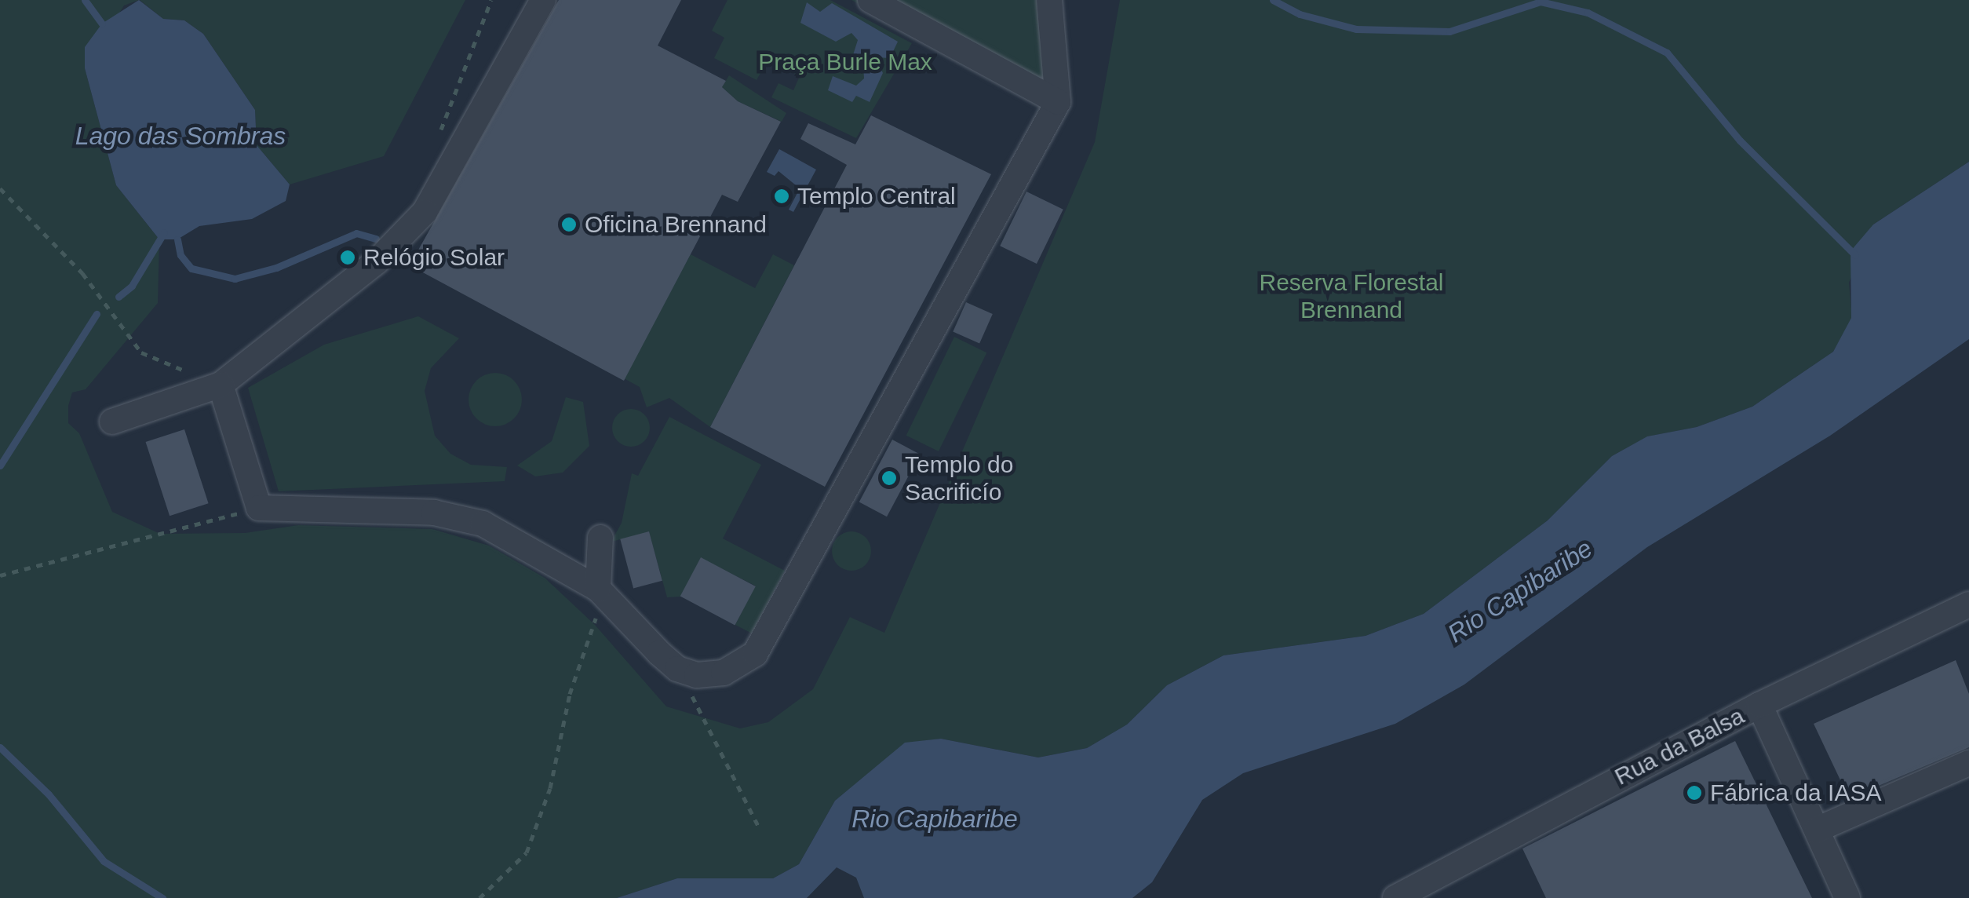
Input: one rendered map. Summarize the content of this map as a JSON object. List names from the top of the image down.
{
  "streets": {
    "lane": ["Rua da Balsa"]
  },
  "water": ["Lago das Sombras", "Rio Capibaribe"],
  "parks": ["Praça Burle Max", "Reserva Florestal Brennand"],
  "places": [
    "Templo Central",
    "Oficina Brennand",
    "Relógio Solar",
    "Templo do Sacrificío",
    "Fábrica da IASA"
  ]
}
